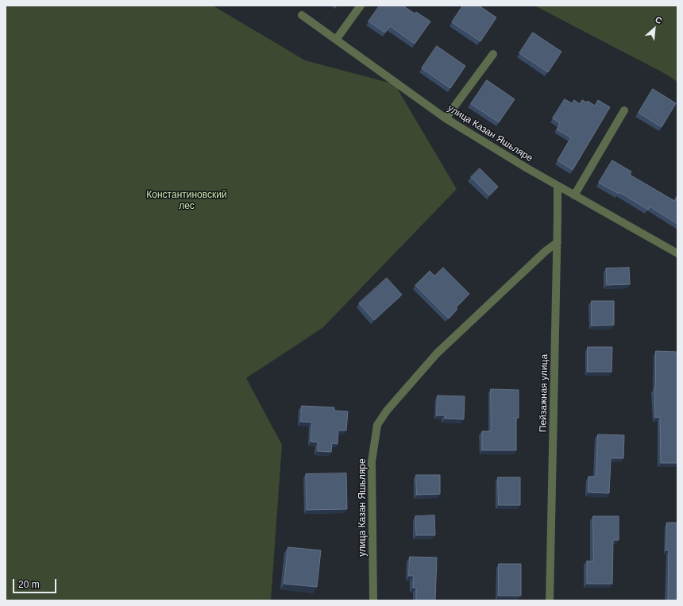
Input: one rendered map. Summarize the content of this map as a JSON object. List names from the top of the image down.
{
  "streets": {
    "street": ["улица Казан Яшьляре", "Пейзажная улица"]
  },
  "crossings": [
    ["улица Казан Яшьляре", "Пейзажная улица"]
  ],
  "parks": ["Константиновский лес"],
  "scale_bar": "20 m",
  "north": "top right"
}
